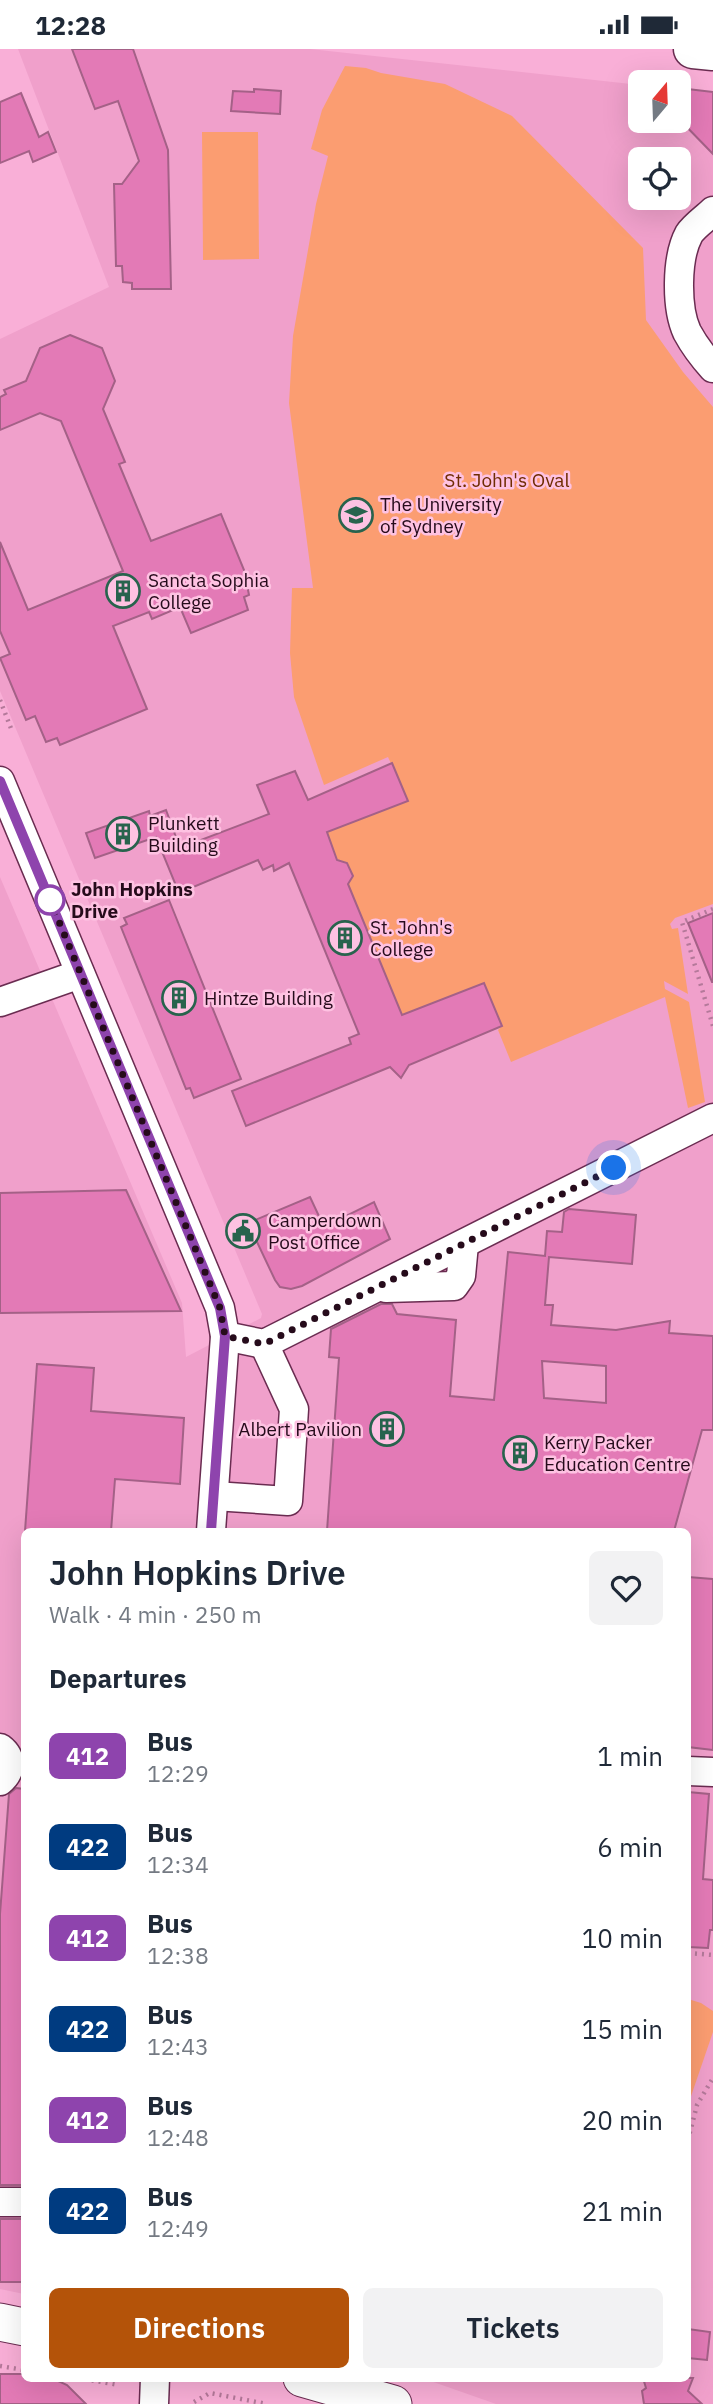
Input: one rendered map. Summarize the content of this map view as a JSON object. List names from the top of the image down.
{
  "parks": ["St. John's Oval"],
  "places": {
    "school or university": ["The University of Sydney"],
    "building": [
      "Sancta Sophia College",
      "Plunkett Building",
      "St. John's College",
      "Hintze Building",
      "Albert Pavilion",
      "Kerry Packer Education Centre"
    ],
    "other": ["John Hopkins Drive"],
    "public building": ["Camperdown Post Office"]
  },
  "lines": ["bus line 412"],
  "north": "top",
  "page": {
    "status": "12:28",
    "heading": [
      ["John Hopkins Drive", "Walk · 4 min · 250 m"],
      "Departures"
    ],
    "list": [
      {
        "mark": "412",
        "name": "Bus",
        "note": "12:29",
        "value": "1 min"
      },
      {
        "mark": "422",
        "name": "Bus",
        "note": "12:34",
        "value": "6 min"
      },
      {
        "mark": "412",
        "name": "Bus",
        "note": "12:38",
        "value": "10 min"
      },
      {
        "mark": "422",
        "name": "Bus",
        "note": "12:43",
        "value": "15 min"
      },
      {
        "mark": "412",
        "name": "Bus",
        "note": "12:48",
        "value": "20 min"
      },
      {
        "mark": "422",
        "name": "Bus",
        "note": "12:49",
        "value": "21 min"
      }
    ],
    "buttons": ["Directions", "Tickets"]
  }
}
